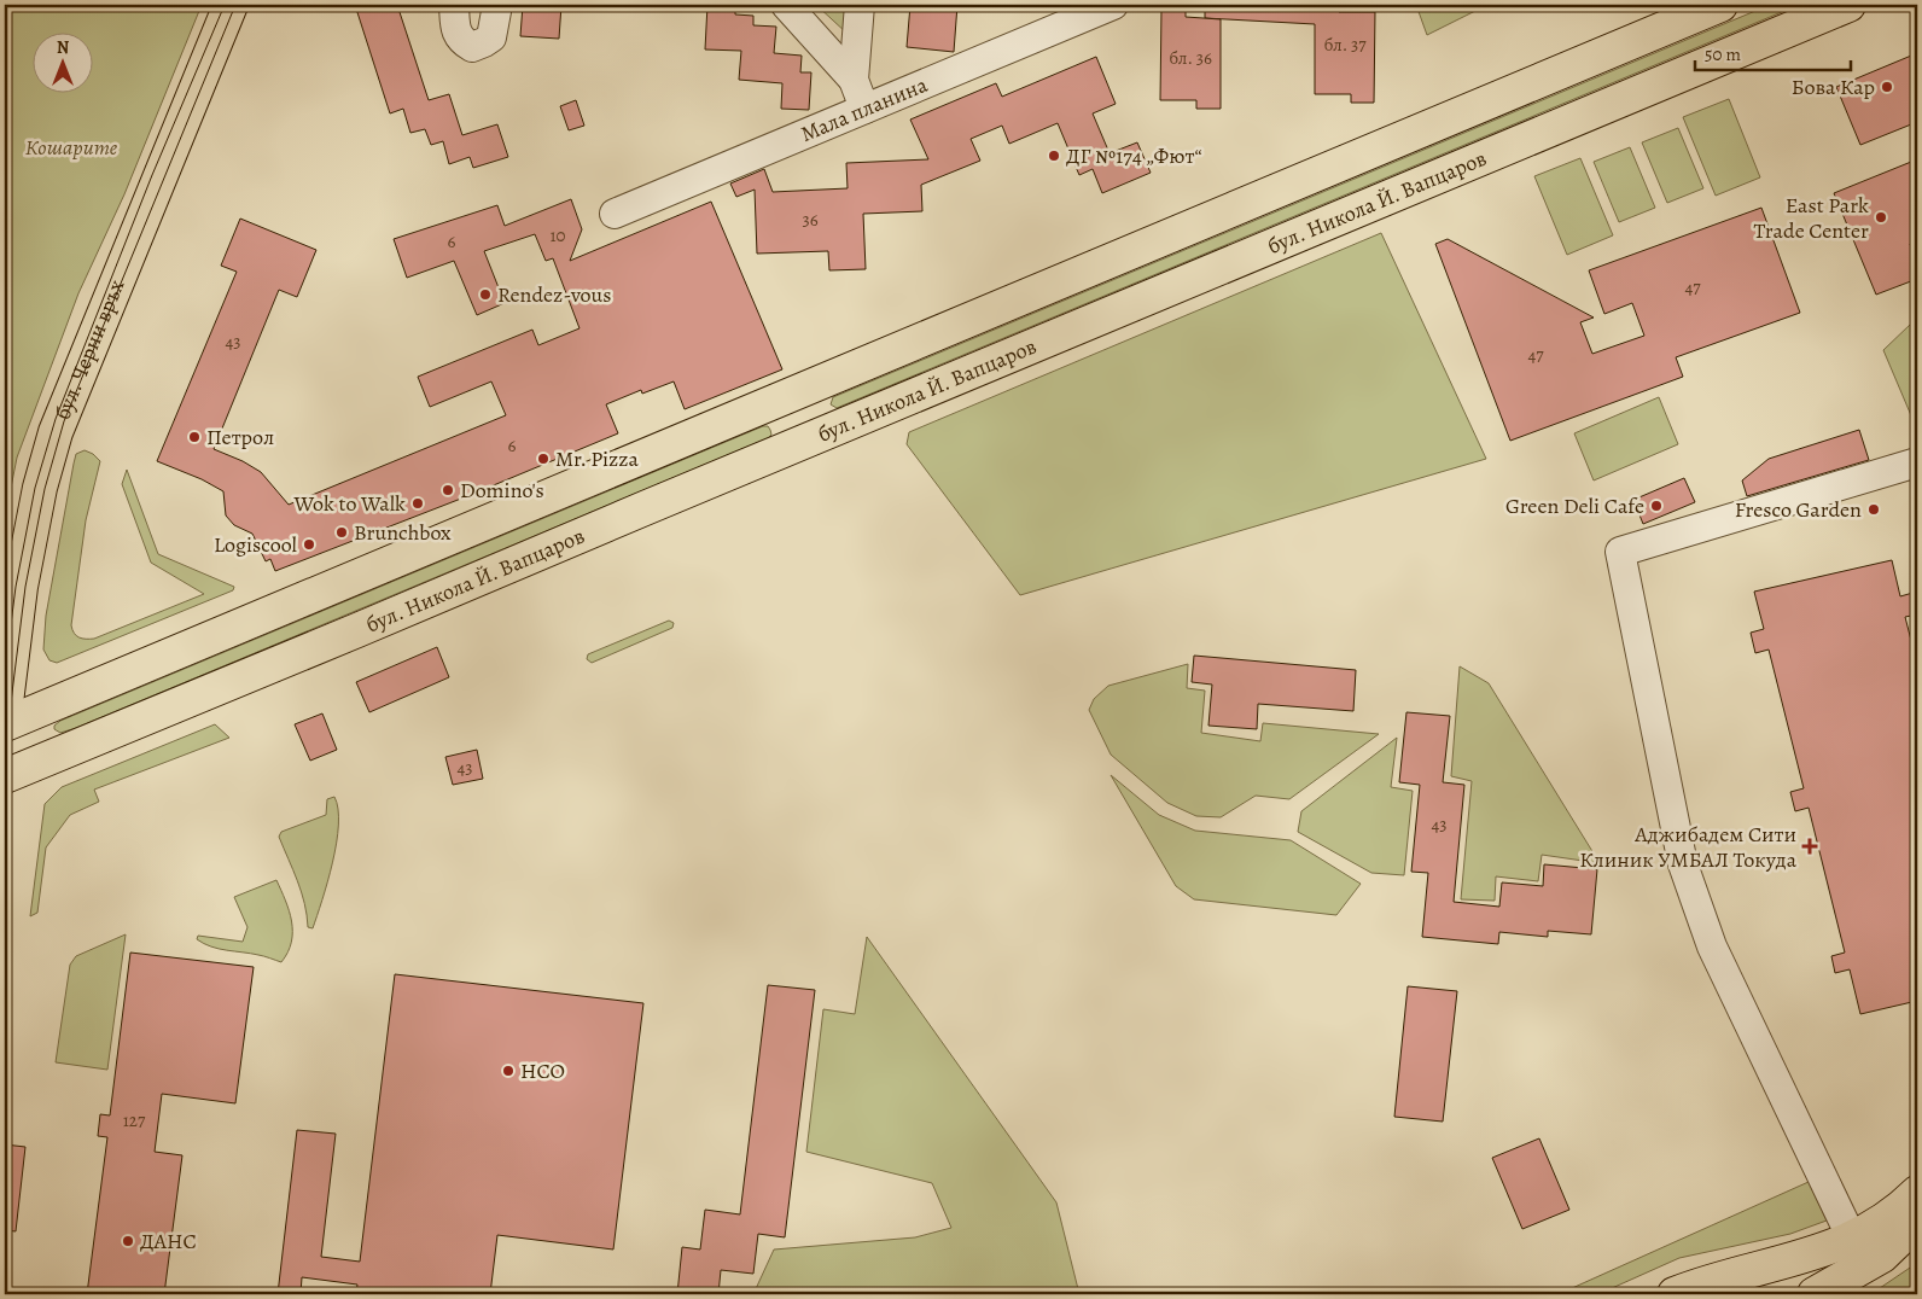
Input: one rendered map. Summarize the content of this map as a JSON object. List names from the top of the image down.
{
  "streets": {
    "main road": ["бул. Никола Й. Вапцаров", "бул. Черни връх"],
    "street": ["Мала планина"]
  },
  "parks": ["Кошарите"],
  "places": {
    "other": [
      "Бова Кар",
      "ДГ №174 „Фют“",
      "East Park Trade Center",
      "Rendez-vous",
      "Петрол",
      "Mr. Pizza",
      "Domino's",
      "Wok to Walk",
      "Green Deli Cafe",
      "Fresco Garden",
      "Brunchbox",
      "Logiscool",
      "НСО",
      "ДАНС"
    ],
    "health": ["Аджибадем Сити Клиник УМБАЛ Токуда"]
  },
  "house_numbers": [
    "бл. 37",
    "бл. 36",
    "36",
    "10",
    "6",
    "47",
    "43",
    "47",
    "6",
    "43",
    "43",
    "127"
  ],
  "scale_bar": "50 m",
  "north": "top"
}
